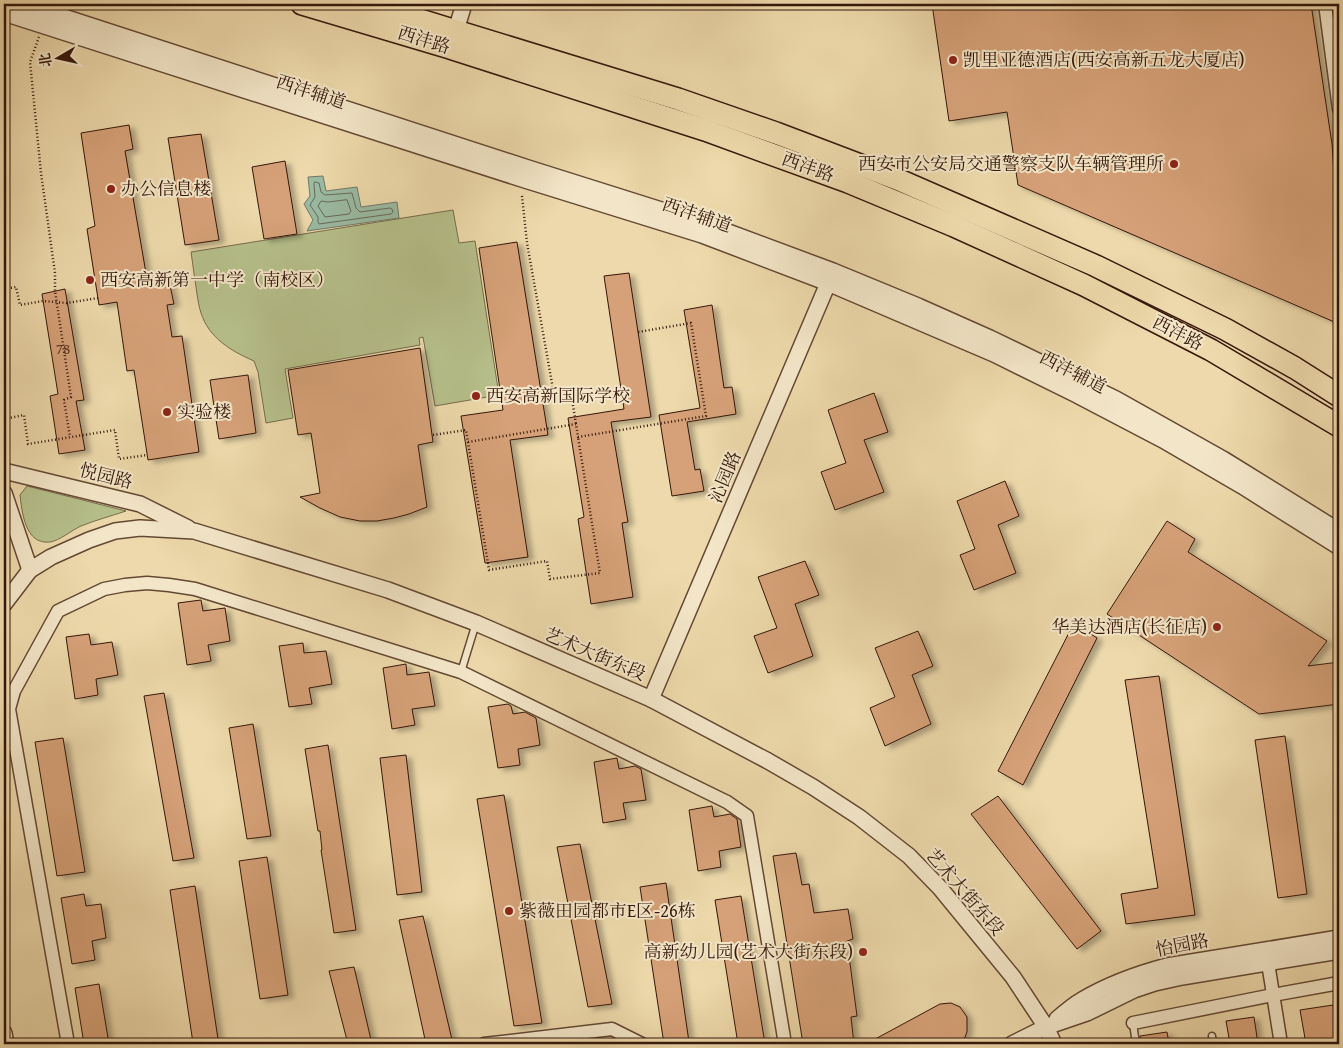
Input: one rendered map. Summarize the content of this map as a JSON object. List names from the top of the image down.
{
  "streets": {
    "highway": ["西沣路"],
    "street": [
      "西沣辅道",
      "悦园路",
      "沁园路",
      "艺术大街东段",
      "怡园路"
    ]
  },
  "crossings": [
    ["西沣辅道", "沁园路"],
    ["悦园路", "艺术大街东段"],
    ["沁园路", "艺术大街东段"],
    ["艺术大街东段", "怡园路"]
  ],
  "places": [
    "凯里亚德酒店(西安高新五龙大厦店)",
    "西安市公安局交通警察支队车辆管理所",
    "办公信息楼",
    "西安高新第一中学（南校区）",
    "西安高新国际学校",
    "实验楼",
    "华美达酒店(长征店)",
    "紫薇田园都市E区-26栋",
    "高新幼儿园(艺术大街东段)"
  ],
  "house_numbers": ["78"],
  "north": "left"
}
